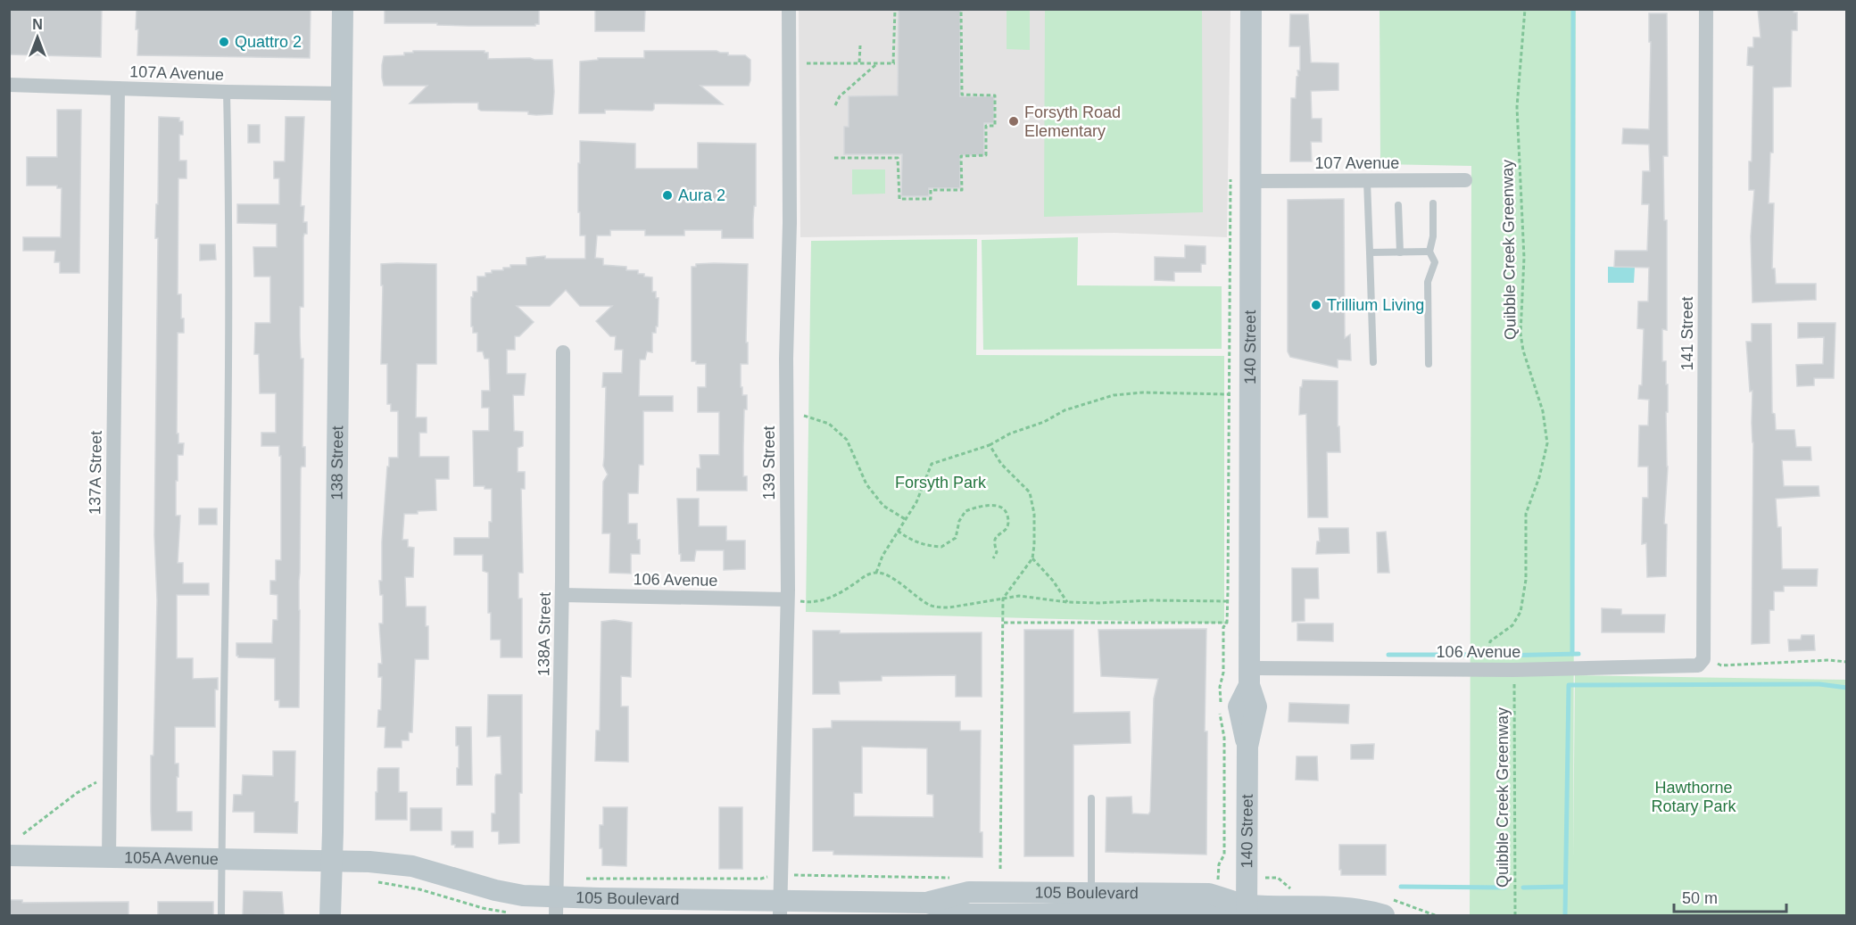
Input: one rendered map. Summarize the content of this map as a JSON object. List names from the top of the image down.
{
  "streets": {
    "street": [
      "107A Avenue",
      "107 Avenue",
      "141 Street",
      "140 Street",
      "138 Street",
      "139 Street",
      "137A Street",
      "106 Avenue",
      "138A Street",
      "105A Avenue",
      "105 Boulevard"
    ],
    "path": ["Quibble Creek Greenway"]
  },
  "crossings": [
    ["107A Avenue", "138 Street"],
    ["107A Avenue", "137A Street"],
    ["107 Avenue", "140 Street"],
    ["141 Street", "106 Avenue"],
    ["140 Street", "106 Avenue"],
    ["140 Street", "105 Boulevard"],
    ["138 Street", "105A Avenue"],
    ["138 Street", "105 Boulevard"],
    ["139 Street", "106 Avenue"],
    ["139 Street", "105 Boulevard"],
    ["137A Street", "105A Avenue"],
    ["106 Avenue", "138A Street"],
    ["138A Street", "105 Boulevard"],
    ["105A Avenue", "105 Boulevard"]
  ],
  "parks": ["Forsyth Park", "Hawthorne Rotary Park"],
  "places": [
    "Quattro 2",
    "Forsyth Road Elementary",
    "Aura 2",
    "Trillium Living"
  ],
  "scale_bar": "50 m",
  "north": "top"
}
